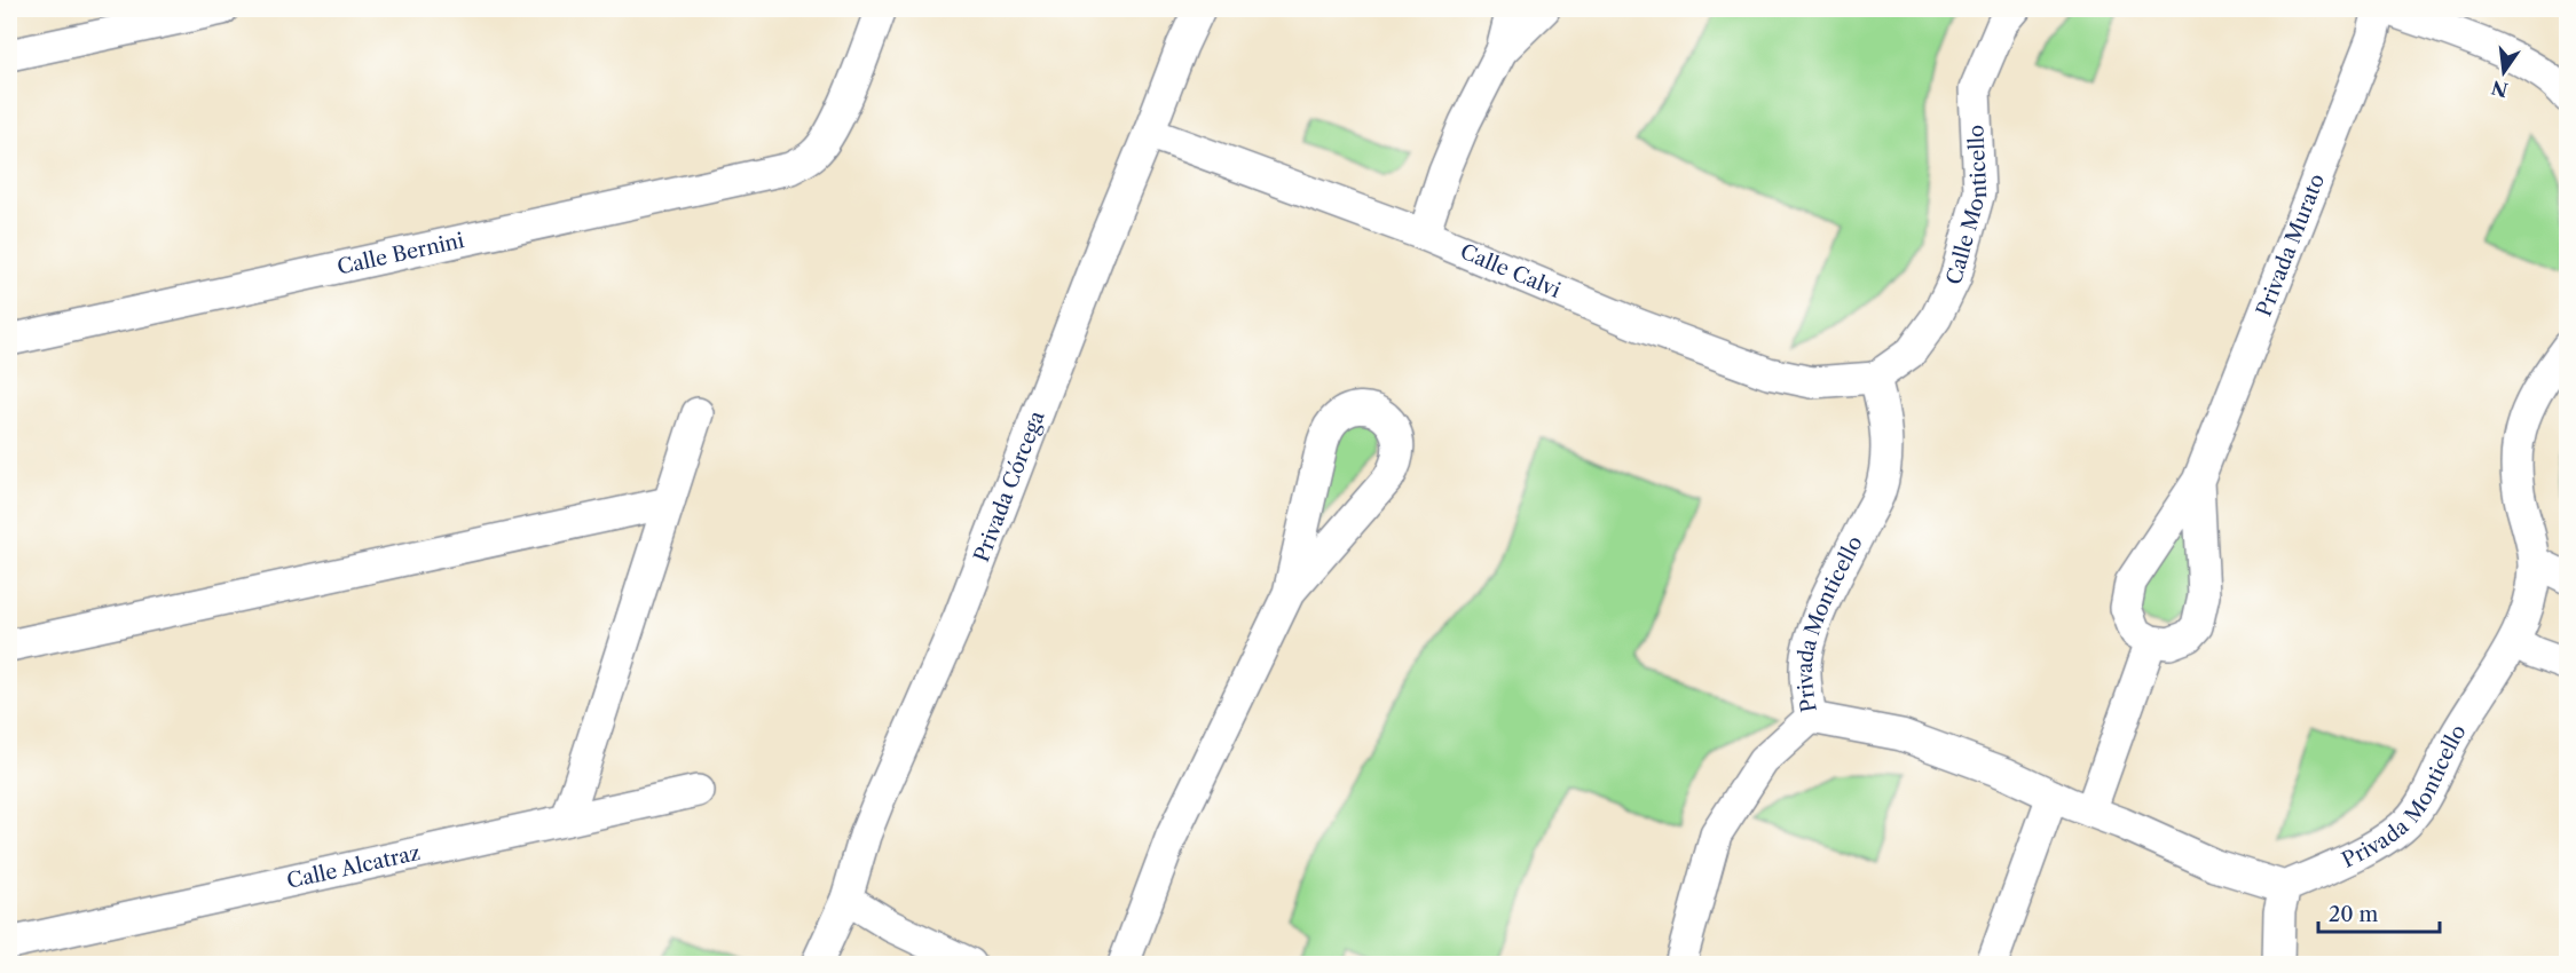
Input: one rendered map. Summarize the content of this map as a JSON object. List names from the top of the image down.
{
  "streets": {
    "street": [
      "Calle Monticello",
      "Privada Murato",
      "Calle Bernini",
      "Calle Calvi",
      "Privada Córcega",
      "Privada Monticello",
      "Calle Alcatraz"
    ]
  },
  "crossings": [
    ["Calle Monticello", "Calle Calvi"],
    ["Calle Monticello", "Privada Monticello"],
    ["Calle Calvi", "Privada Córcega"],
    ["Calle Calvi", "Privada Monticello"]
  ],
  "scale_bar": "20 m",
  "north": "bottom"
}
